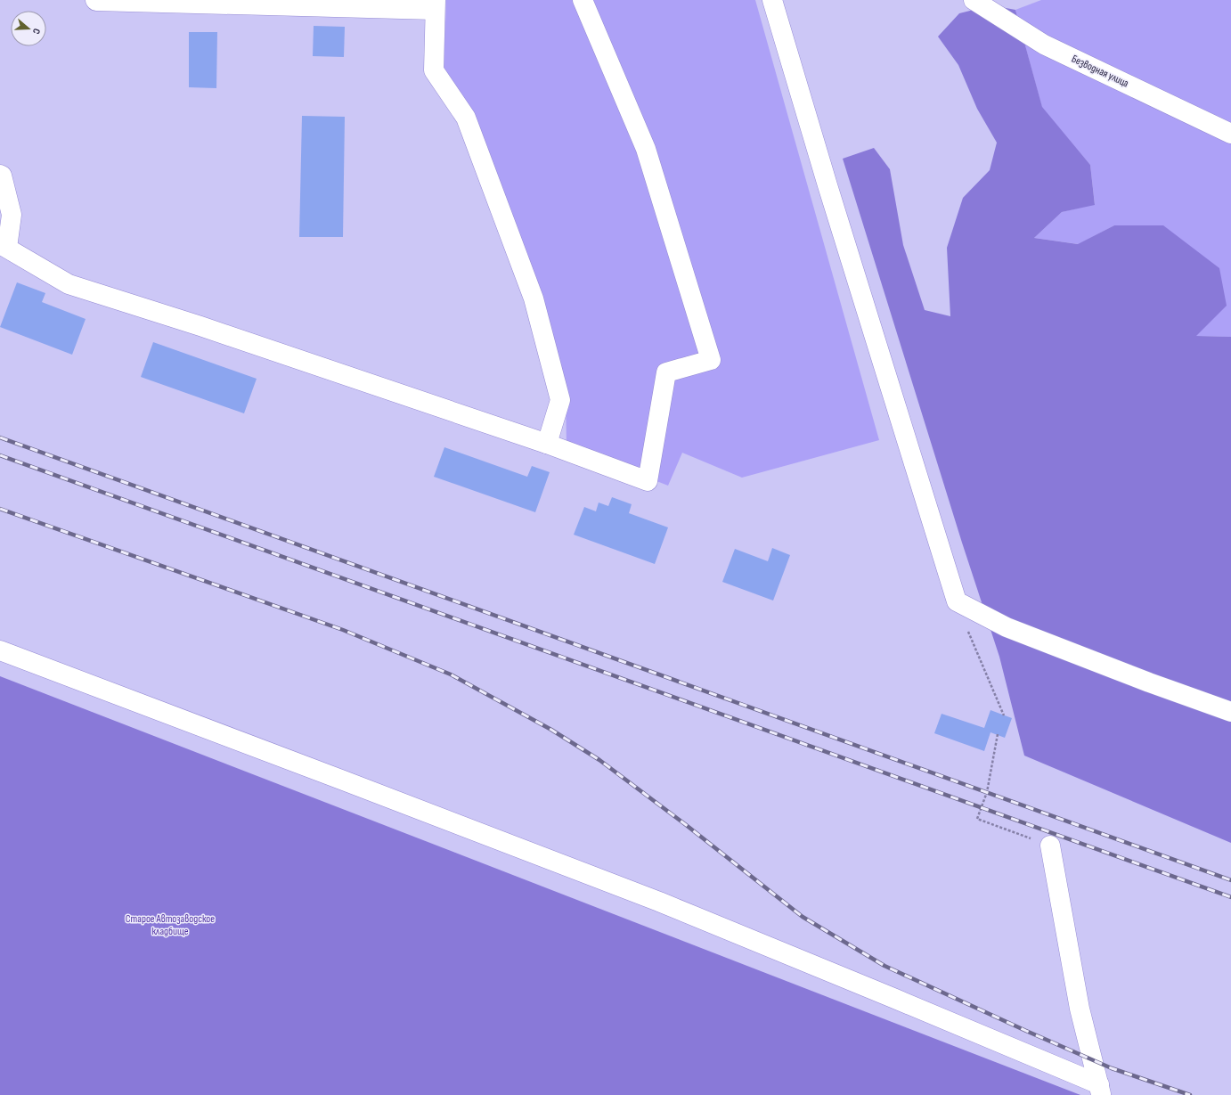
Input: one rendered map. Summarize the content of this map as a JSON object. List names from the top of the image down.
{
  "streets": {
    "street": ["Безводная улица"]
  },
  "parks": ["Старое Автозаводское кладбище"],
  "north": "right"
}
